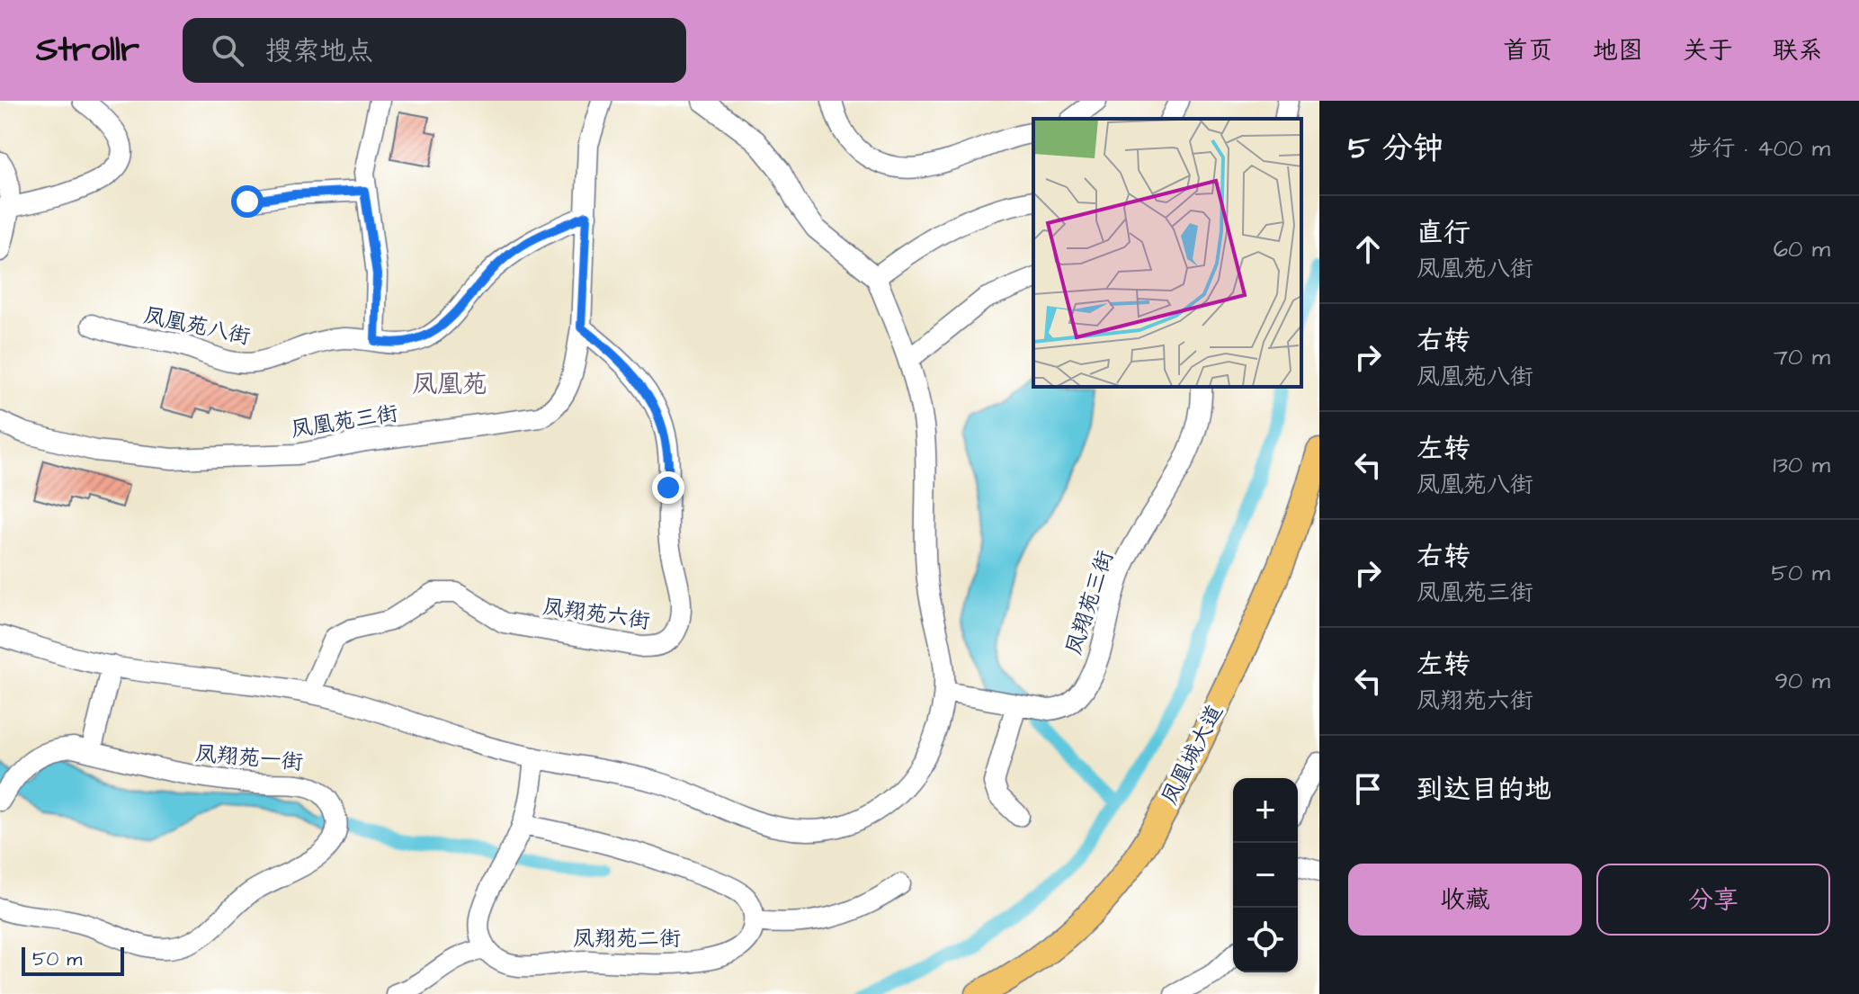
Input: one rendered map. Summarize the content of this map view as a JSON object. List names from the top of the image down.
{
  "streets": {
    "main road": ["凤凰城大道"],
    "street": [
      "凤凰苑八街",
      "凤凰苑三街",
      "凤翔苑三街",
      "凤翔苑六街",
      "凤翔苑一街",
      "凤翔苑二街"
    ]
  },
  "crossings": [
    ["凤凰苑八街", "凤凰苑三街"],
    ["凤凰苑三街", "凤翔苑六街"]
  ],
  "districts": ["凤凰苑"],
  "scale_bar": "50 m",
  "page": {
    "header": "Strollr",
    "search": "搜索地点",
    "nav": [
      "首页",
      "地图",
      "关于",
      "联系"
    ],
    "heading": ["5 分钟", "步行 · 400 m"],
    "list": [
      ["直行", "凤凰苑八街", "60 m"],
      ["右转", "凤凰苑八街", "70 m"],
      ["左转", "凤凰苑八街", "130 m"],
      ["右转", "凤凰苑三街", "50 m"],
      ["左转", "凤翔苑六街", "90 m"],
      "到达目的地"
    ],
    "map_buttons": ["+", "−"],
    "buttons": ["收藏", "分享"],
    "scale": "50 m"
  }
}
